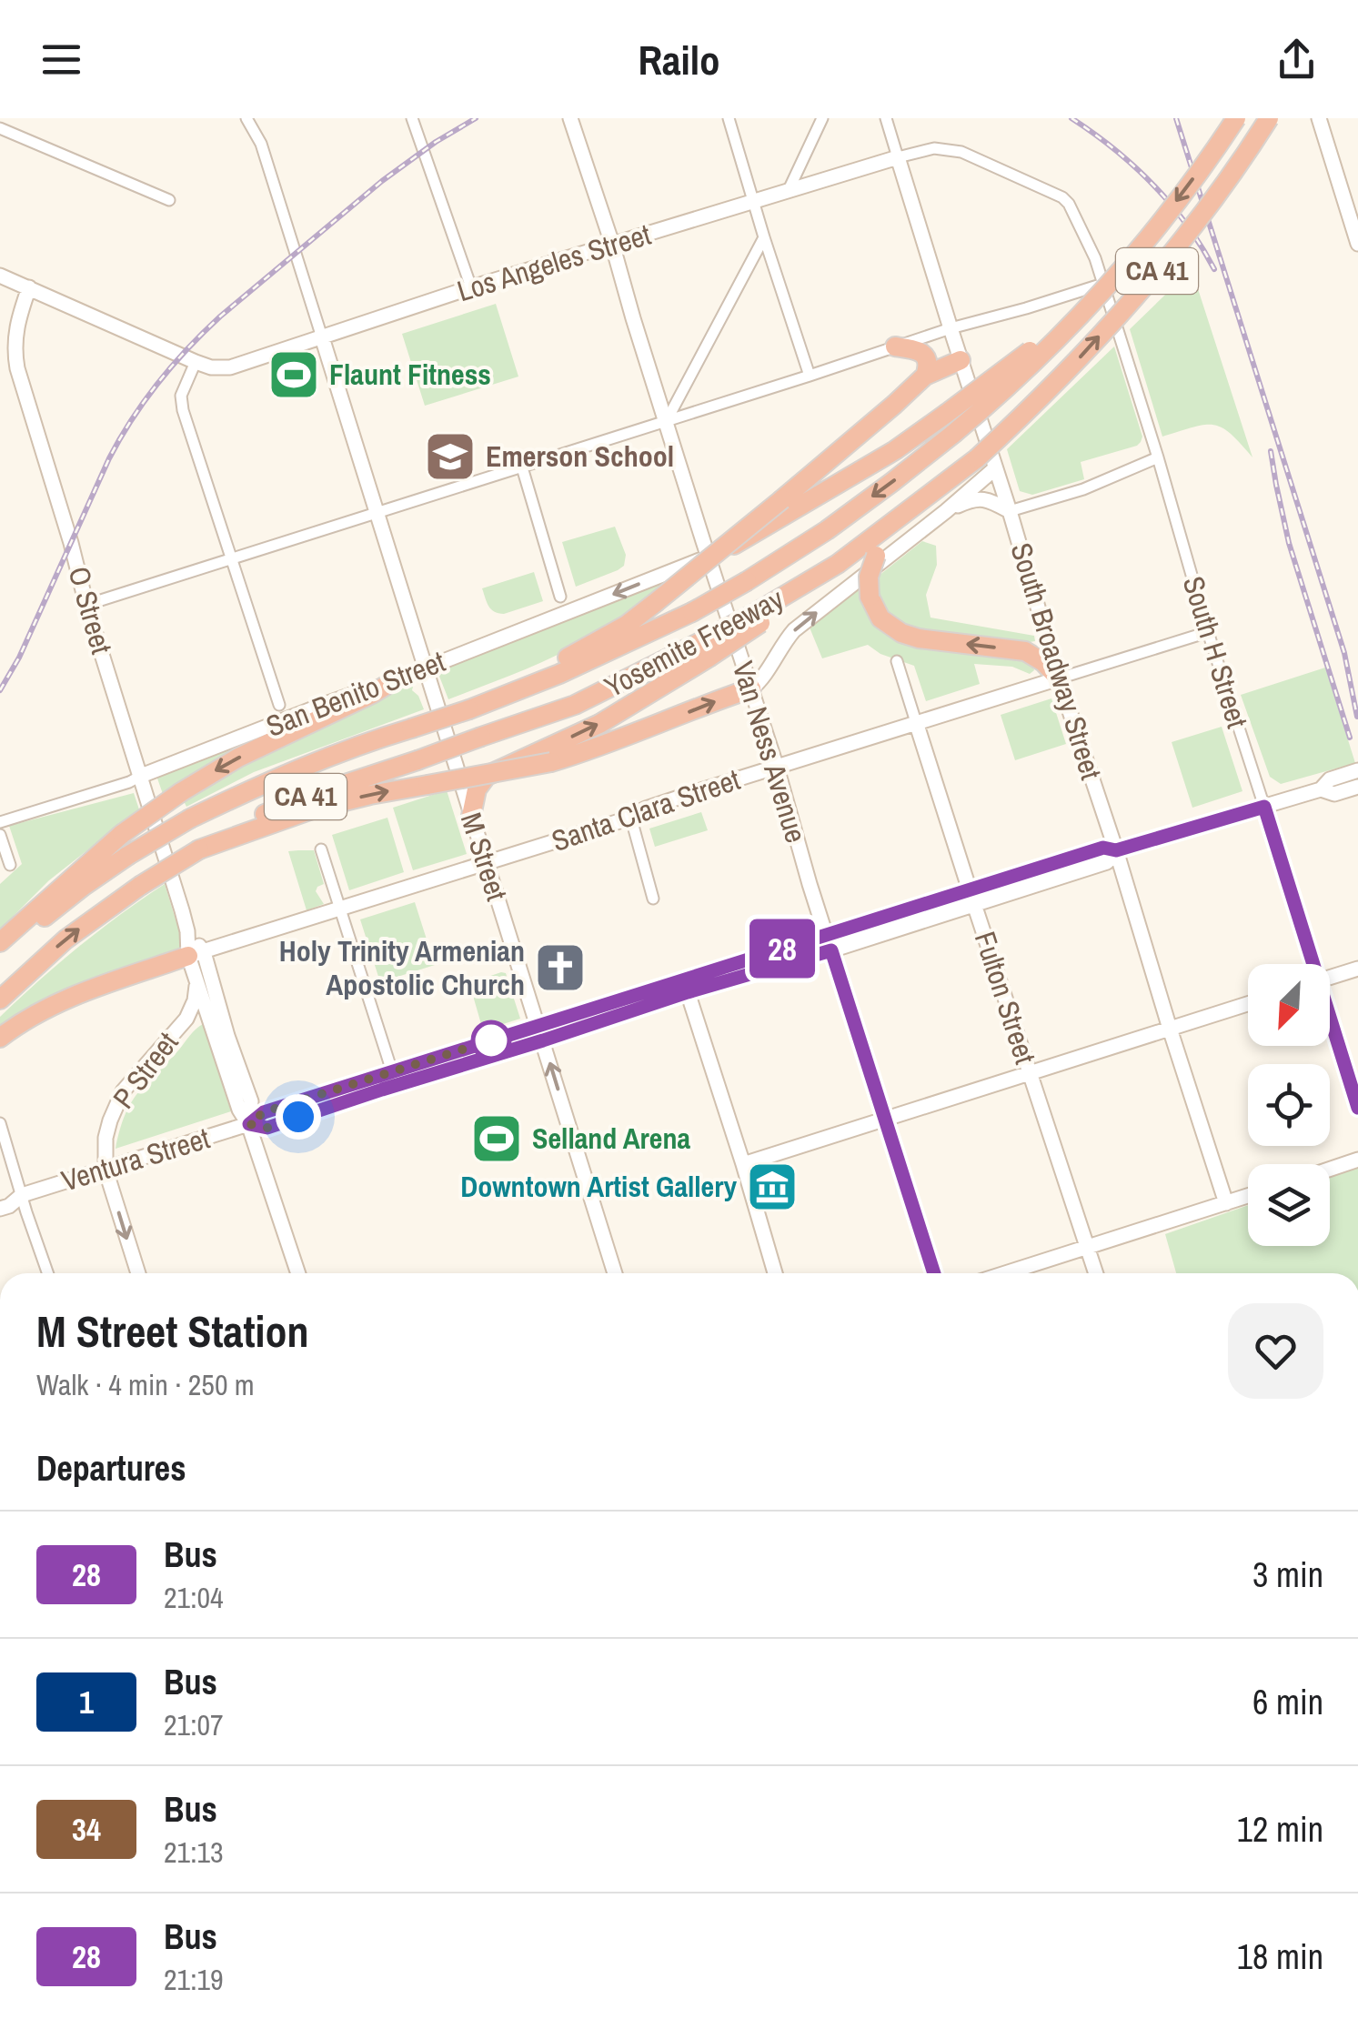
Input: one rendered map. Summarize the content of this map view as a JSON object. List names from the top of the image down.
{
  "streets": {
    "highway": ["CA 41", "Yosemite Freeway"],
    "street": [
      "Los Angeles Street",
      "O Street",
      "South H Street",
      "South Broadway Street",
      "San Benito Street",
      "Van Ness Avenue",
      "Santa Clara Street",
      "M Street",
      "Fulton Street",
      "P Street",
      "Ventura Street"
    ]
  },
  "crossings": [
    ["Los Angeles Street", "South H Street"],
    ["Los Angeles Street", "South Broadway Street"],
    ["Los Angeles Street", "Van Ness Avenue"],
    ["Los Angeles Street", "M Street"],
    ["CA 41", "Yosemite Freeway"],
    ["O Street", "San Benito Street"],
    ["O Street", "Santa Clara Street"],
    ["O Street", "P Street"],
    ["O Street", "Ventura Street"],
    ["South H Street", "South Broadway Street"],
    ["South H Street", "Santa Clara Street"],
    ["South H Street", "Ventura Street"],
    ["South Broadway Street", "Santa Clara Street"],
    ["South Broadway Street", "Ventura Street"],
    ["San Benito Street", "Van Ness Avenue"],
    ["San Benito Street", "M Street"],
    ["Van Ness Avenue", "Santa Clara Street"],
    ["Van Ness Avenue", "Ventura Street"],
    ["Santa Clara Street", "M Street"],
    ["Santa Clara Street", "Fulton Street"],
    ["M Street", "Ventura Street"],
    ["Fulton Street", "Ventura Street"],
    ["P Street", "Ventura Street"]
  ],
  "one_way": ["San Benito Street"],
  "places": {
    "sports": ["Flaunt Fitness", "Selland Arena"],
    "school or university": ["Emerson School"],
    "church": ["Holy Trinity Armenian Apostolic Church"],
    "museum": ["Downtown Artist Gallery"]
  },
  "lines": ["bus line 28"],
  "north": "bottom left",
  "page": {
    "header": "Railo",
    "on_map": "28",
    "heading": [
      ["M Street Station", "Walk · 4 min · 250 m"],
      "Departures"
    ],
    "list": [
      {
        "mark": "28",
        "name": "Bus",
        "note": "21:04",
        "value": "3 min"
      },
      {
        "mark": "1",
        "name": "Bus",
        "note": "21:07",
        "value": "6 min"
      },
      {
        "mark": "34",
        "name": "Bus",
        "note": "21:13",
        "value": "12 min"
      },
      {
        "mark": "28",
        "name": "Bus",
        "note": "21:19",
        "value": "18 min"
      }
    ]
  }
}
